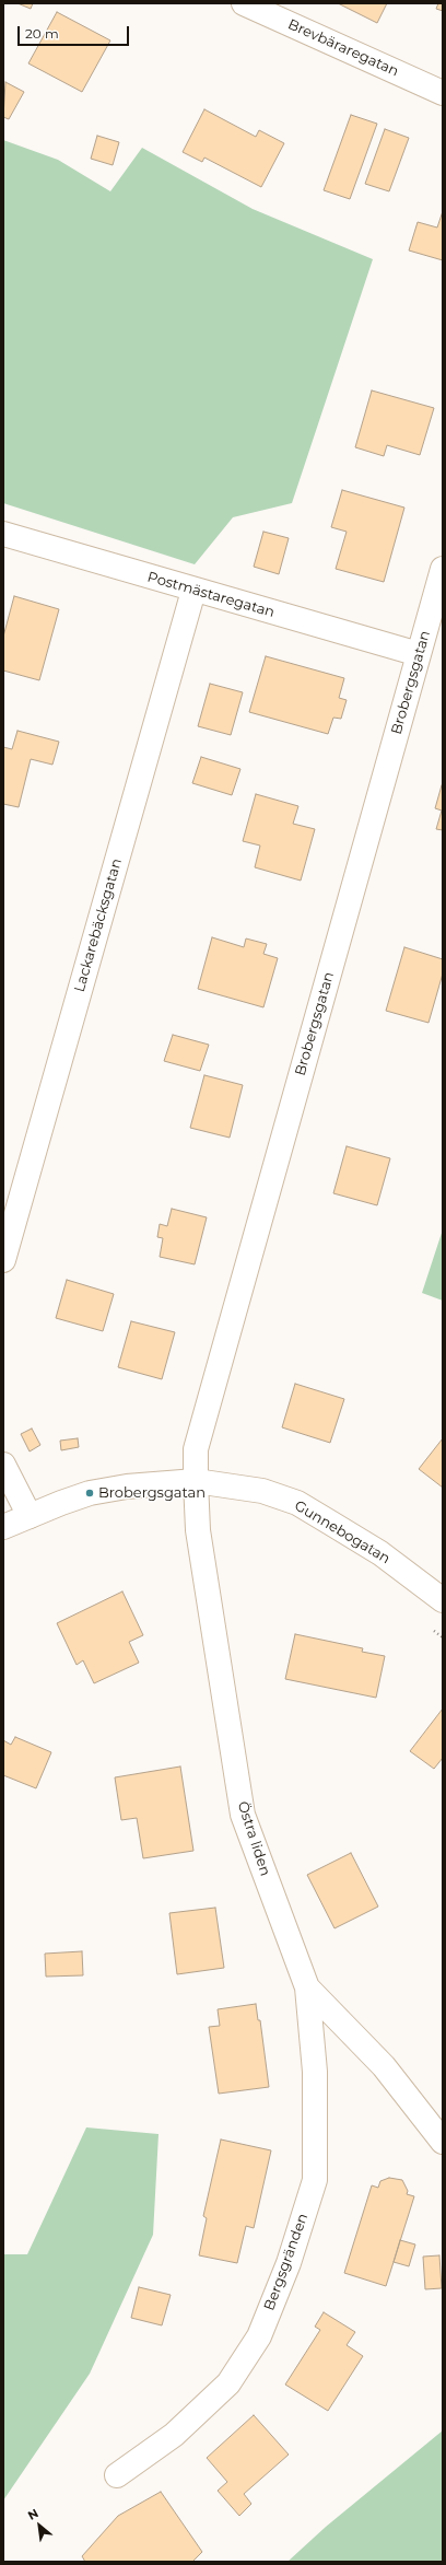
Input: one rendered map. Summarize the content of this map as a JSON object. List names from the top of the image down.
{
  "streets": {
    "street": [
      "Brevbäraregatan",
      "Postmästaregatan",
      "Brobergsgatan",
      "Lackarebäcksgatan",
      "Gunnebogatan",
      "Östra liden",
      "Bergsgränden"
    ]
  },
  "crossings": [
    ["Postmästaregatan", "Brobergsgatan"],
    ["Postmästaregatan", "Lackarebäcksgatan"],
    ["Brobergsgatan", "Gunnebogatan"],
    ["Brobergsgatan", "Östra liden"],
    ["Gunnebogatan", "Östra liden"],
    ["Östra liden", "Bergsgränden"]
  ],
  "places": ["Brobergsgatan"],
  "scale_bar": "20 m",
  "north": "top left"
}
